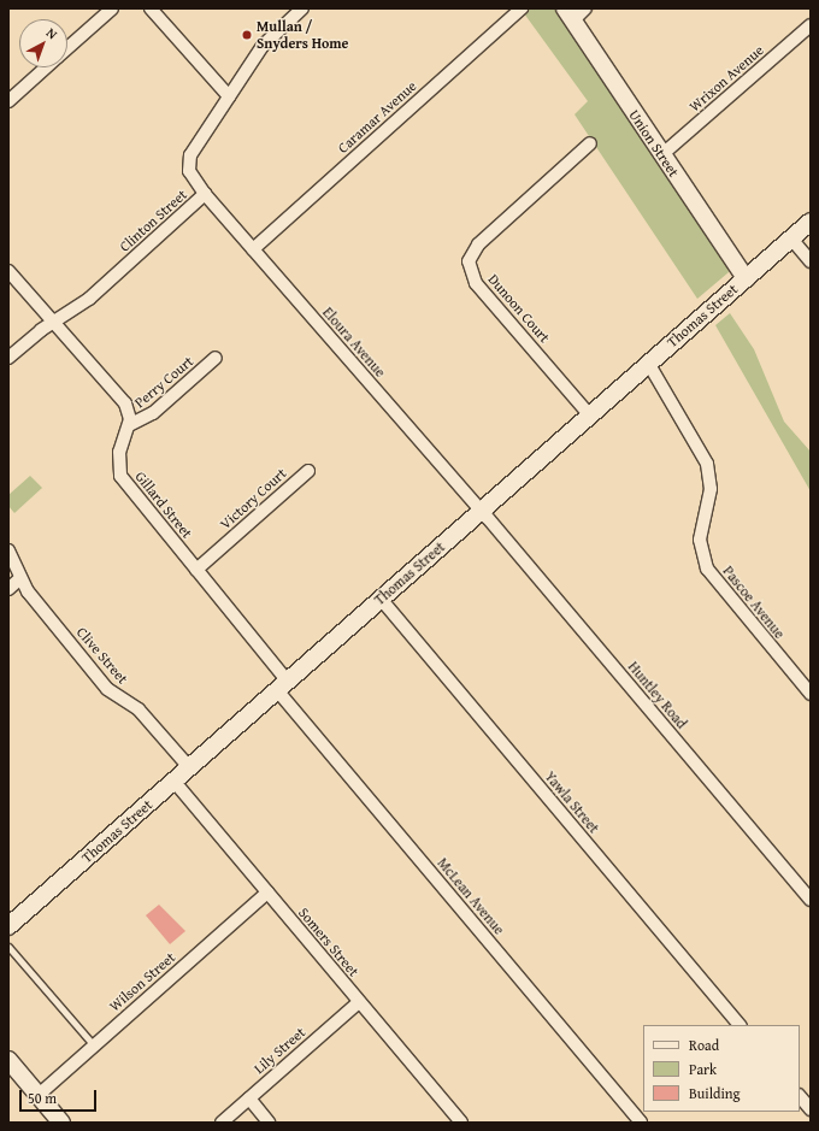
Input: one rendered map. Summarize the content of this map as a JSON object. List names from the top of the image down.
{
  "streets": {
    "street": [
      "Wrixon Avenue",
      "Caramar Avenue",
      "Union Street",
      "Clinton Street",
      "Dunoon Court",
      "Thomas Street",
      "Eloura Avenue",
      "Perry Court",
      "Victory Court",
      "Gillard Street",
      "Pascoe Avenue",
      "Clive Street",
      "Huntley Road",
      "Yawla Street",
      "McLean Avenue",
      "Somers Street",
      "Wilson Street",
      "Lily Street"
    ]
  },
  "crossings": [
    ["Wrixon Avenue", "Union Street"],
    ["Caramar Avenue", "Eloura Avenue"],
    ["Union Street", "Thomas Street"],
    ["Clinton Street", "Eloura Avenue"],
    ["Dunoon Court", "Thomas Street"],
    ["Thomas Street", "Eloura Avenue"],
    ["Thomas Street", "Gillard Street"],
    ["Thomas Street", "Pascoe Avenue"],
    ["Thomas Street", "Clive Street"],
    ["Thomas Street", "Huntley Road"],
    ["Thomas Street", "Yawla Street"],
    ["Thomas Street", "McLean Avenue"],
    ["Thomas Street", "Somers Street"],
    ["Eloura Avenue", "Huntley Road"],
    ["Perry Court", "Gillard Street"],
    ["Victory Court", "Gillard Street"],
    ["Gillard Street", "McLean Avenue"],
    ["Somers Street", "Wilson Street"],
    ["Somers Street", "Lily Street"]
  ],
  "places": ["Mullan / Snyders Home"],
  "legend": ["Road", "Park", "Building"],
  "scale_bar": "50 m",
  "north": "top right"
}
